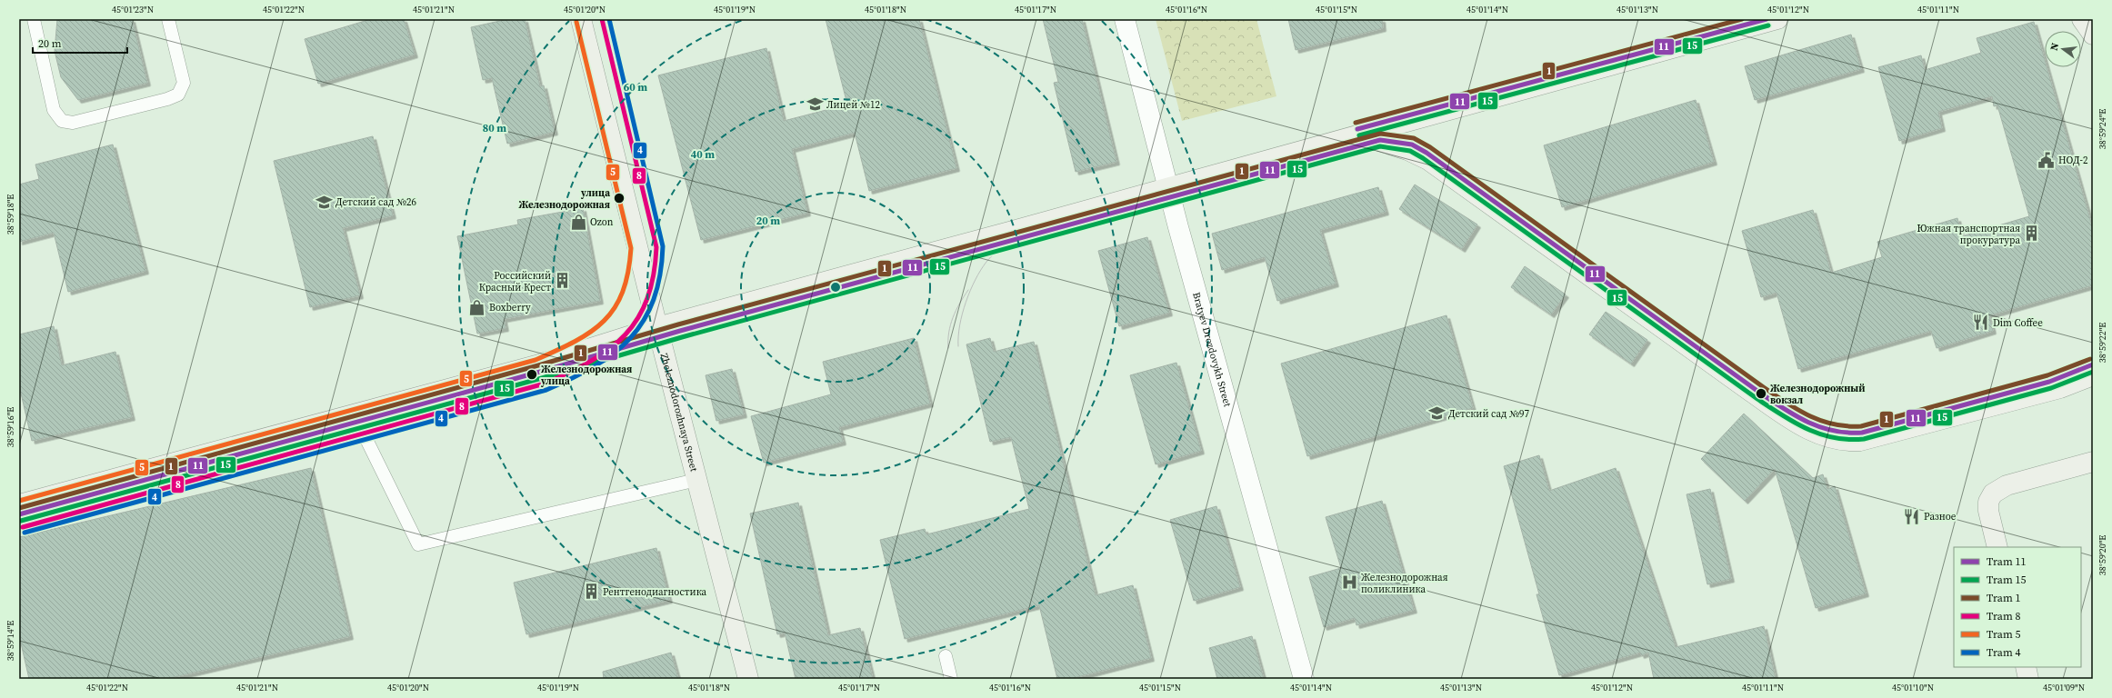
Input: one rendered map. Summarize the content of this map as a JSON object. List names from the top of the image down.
{
  "streets": {
    "street": ["Bratyev Drozdovykh Street", "Zheleznodorozhnaya Street"]
  },
  "places": {
    "school or university": ["Лицей №12", "Детский сад №26", "Детский сад №97"],
    "public building": ["НОД-2"],
    "other": ["улица Железнодорожная", "Железнодорожная улица", "Железнодорожный вокзал"],
    "shop": ["Ozon", "Boxberry"],
    "building": ["Южная транспортная прокуратура", "Российский Красный Крест", "Рентгенодиагностика"],
    "restaurant": ["Dim Coffee", "Разное"],
    "hospital": ["Железнодорожная поликлиника"]
  },
  "lines": [
    "tram line 11",
    "tram line 1",
    "tram line 8",
    "tram line 4",
    "tram line 5",
    "tram line 15"
  ],
  "legend": [
    "Tram 11",
    "Tram 15",
    "Tram 1",
    "Tram 8",
    "Tram 5",
    "Tram 4"
  ],
  "scale_bar": "20 m",
  "north": "left",
  "coordinates": [
    "45°01'23\"N",
    "45°01'22\"N",
    "45°01'21\"N",
    "45°01'20\"N",
    "45°01'19\"N",
    "45°01'18\"N",
    "45°01'17\"N",
    "45°01'16\"N",
    "45°01'15\"N",
    "45°01'14\"N",
    "45°01'13\"N",
    "45°01'12\"N",
    "45°01'11\"N",
    "38°59'24\"E",
    "38°59'18\"E",
    "38°59'22\"E",
    "38°59'16\"E",
    "38°59'20\"E",
    "38°59'14\"E",
    "45°01'10\"N",
    "45°01'09\"N"
  ],
  "rings": [
    "60 m",
    "80 m",
    "40 m",
    "20 m"
  ]
}
